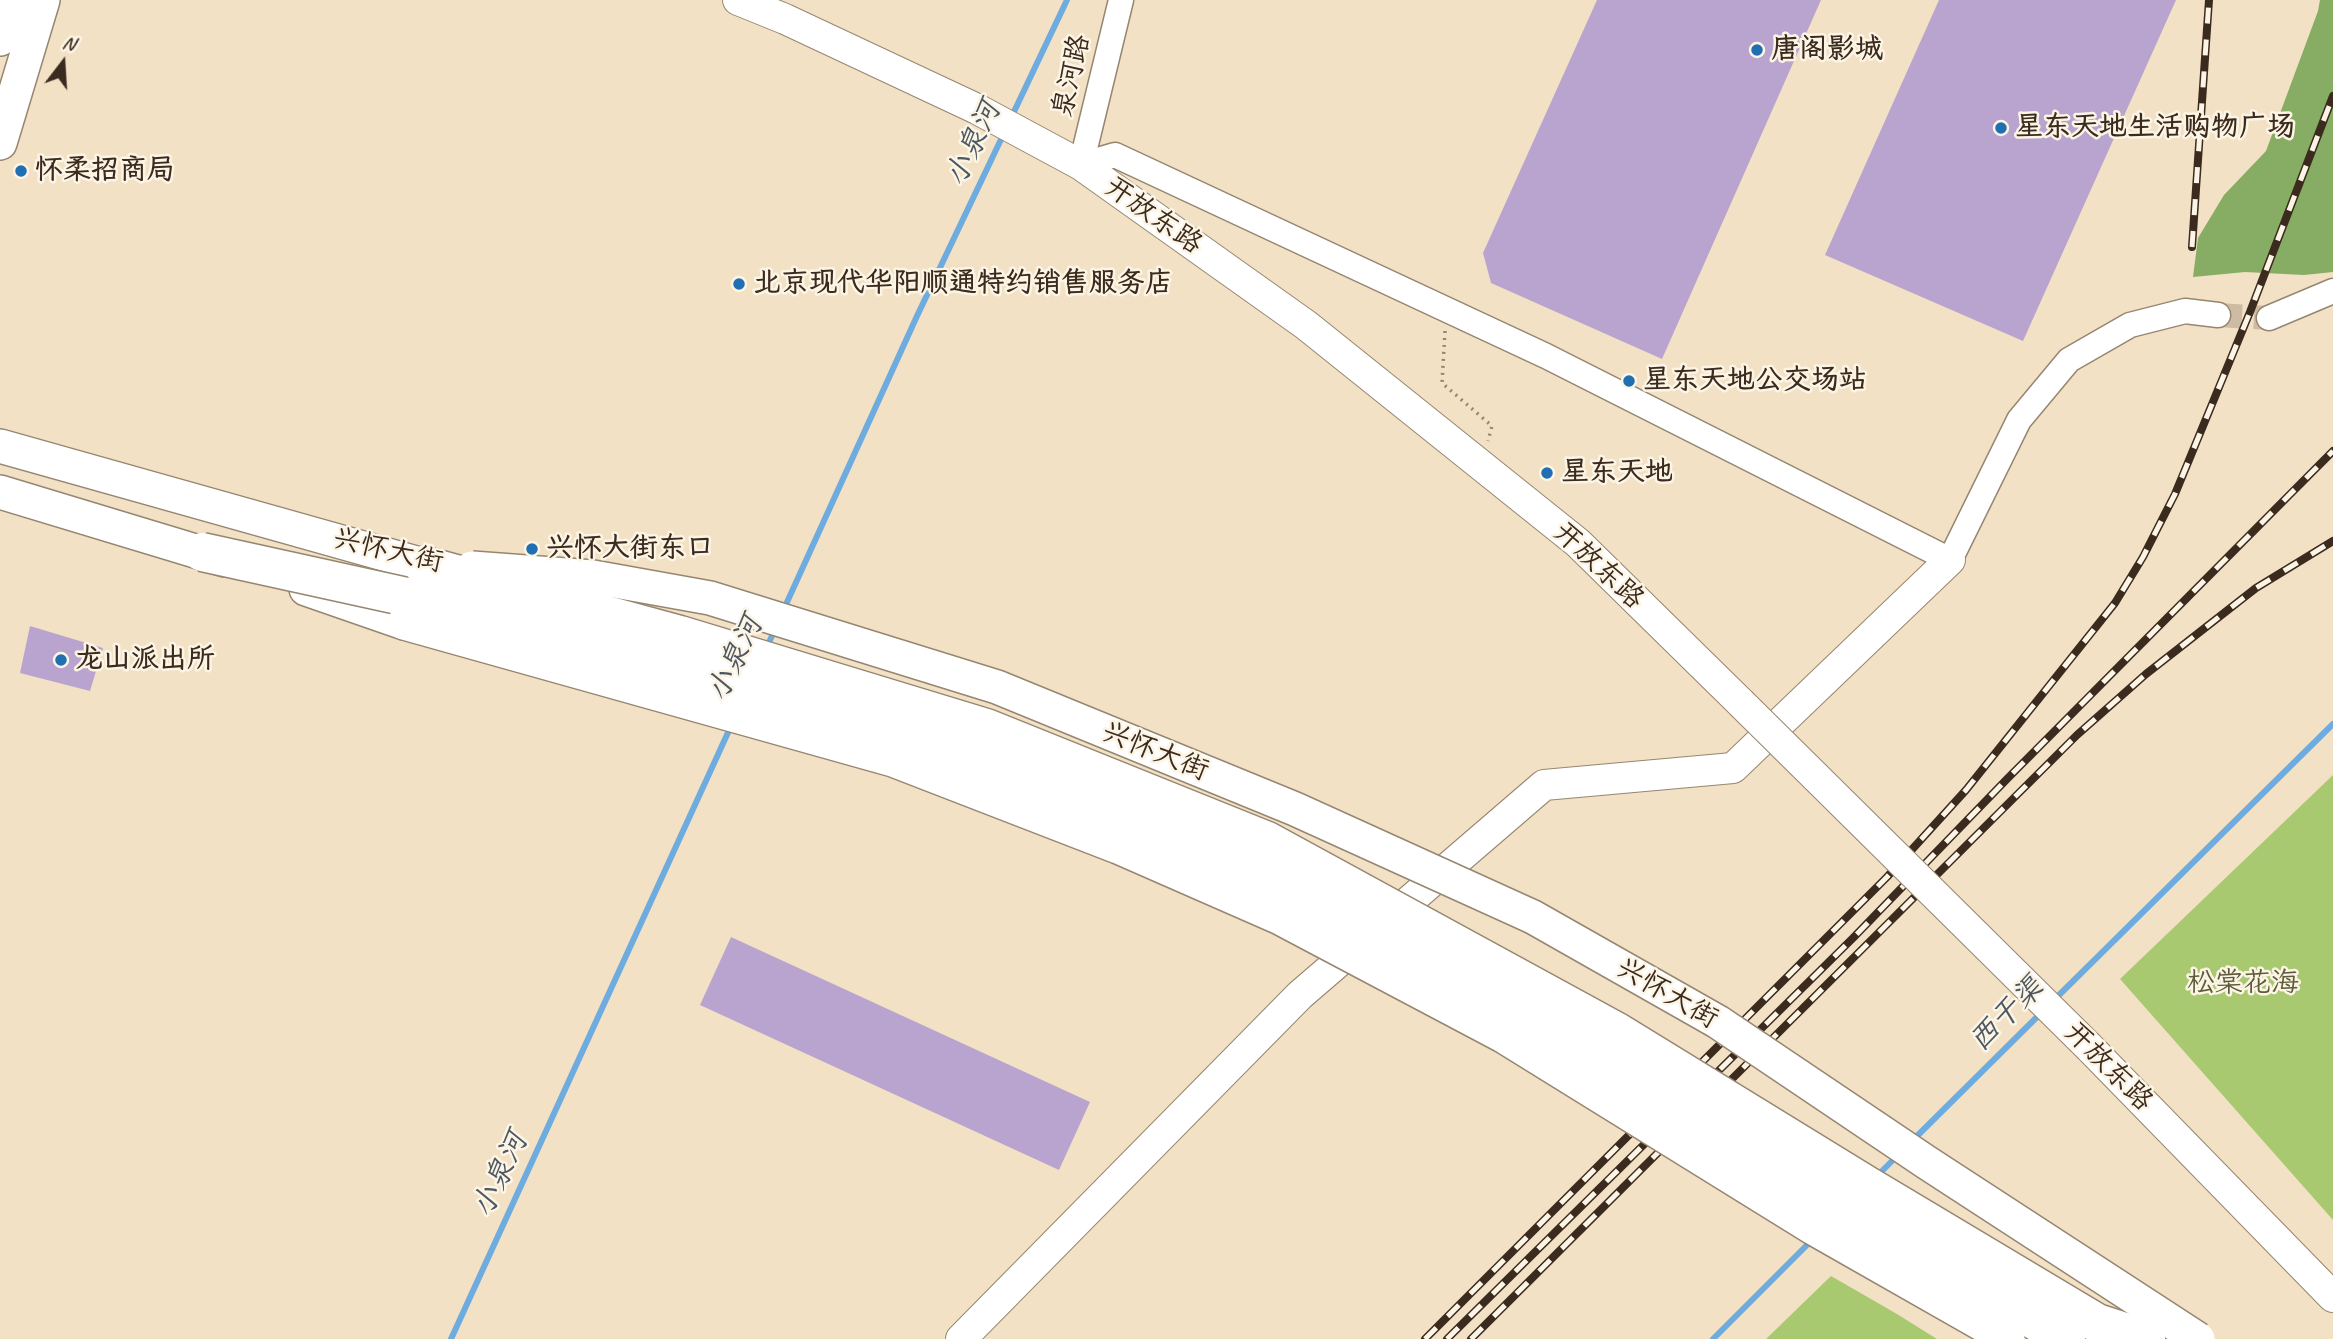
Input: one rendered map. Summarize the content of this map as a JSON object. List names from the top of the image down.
{
  "streets": {
    "main road": ["兴怀大街"],
    "street": ["泉河路", "开放东路"]
  },
  "crossings": [
    ["泉河路", "开放东路"]
  ],
  "water": ["小泉河", "西干渠"],
  "parks": ["松棠花海"],
  "places": [
    "唐阁影城",
    "星东天地生活购物广场",
    "怀柔招商局",
    "北京现代华阳顺通特约销售服务店",
    "星东天地公交场站",
    "星东天地",
    "兴怀大街东口",
    "龙山派出所"
  ],
  "north": "top"
}
